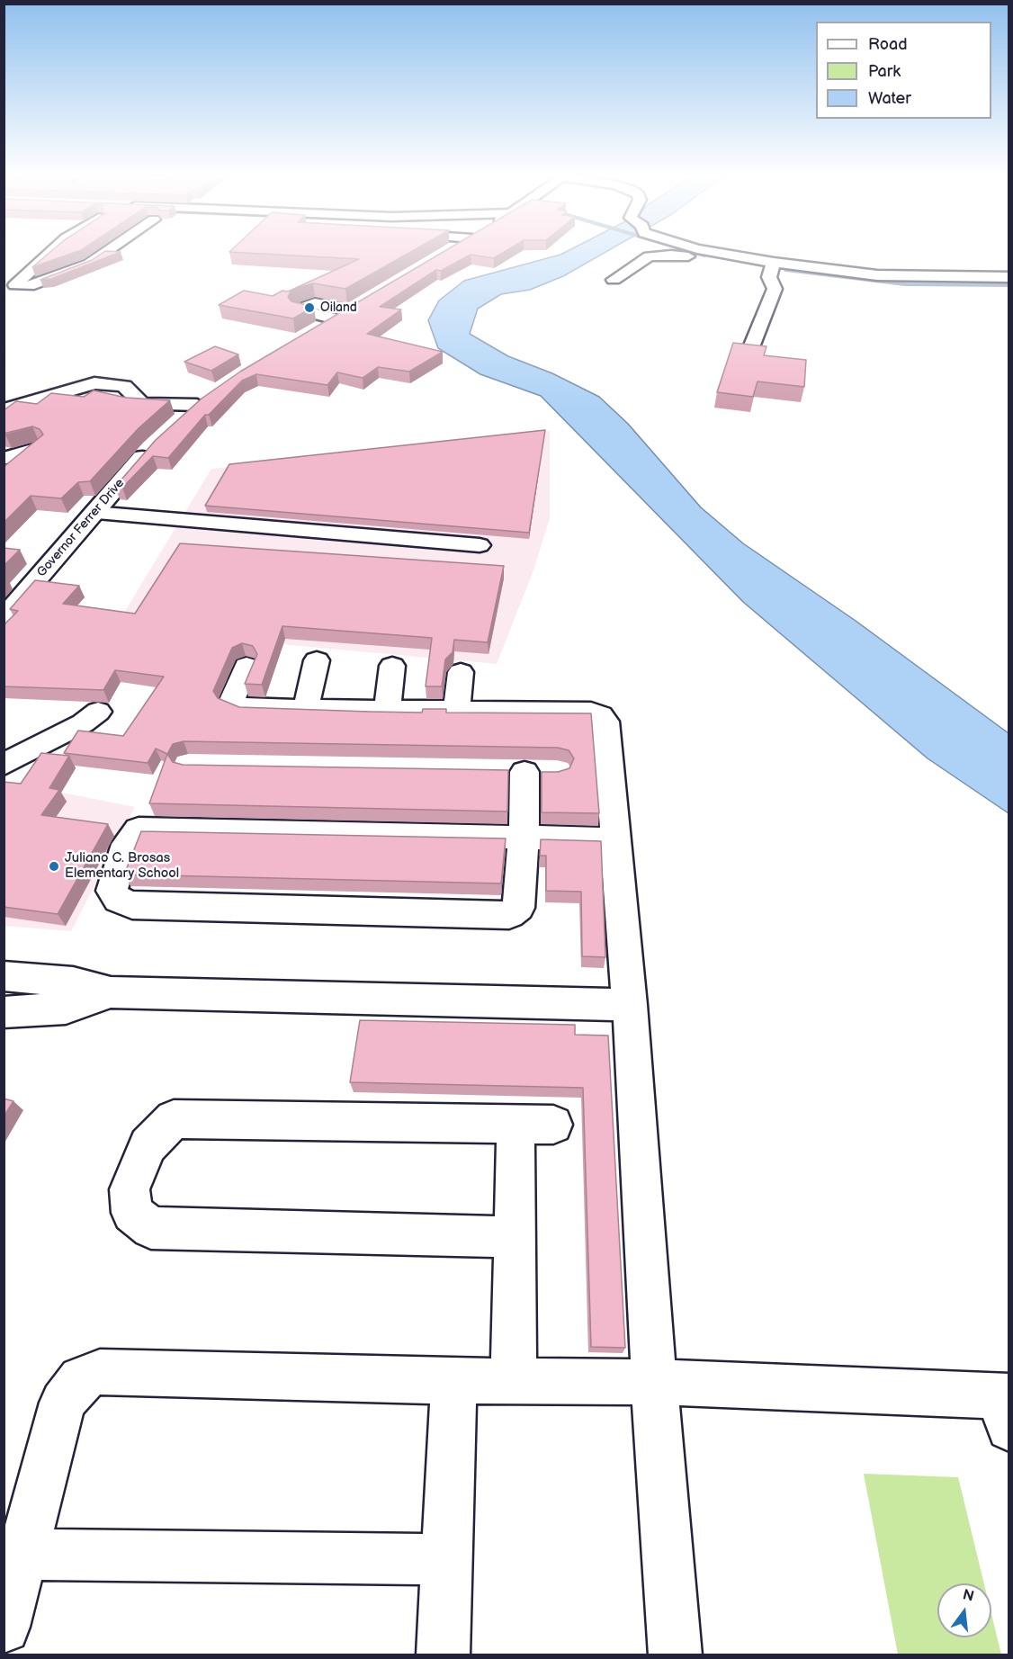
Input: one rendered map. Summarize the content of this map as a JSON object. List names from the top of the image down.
{
  "streets": {
    "street": ["Governor Ferrer Drive"]
  },
  "places": ["Oiland", "Juliano C. Brosas Elementary School"],
  "legend": ["Road", "Park", "Water"],
  "north": "top"
}
